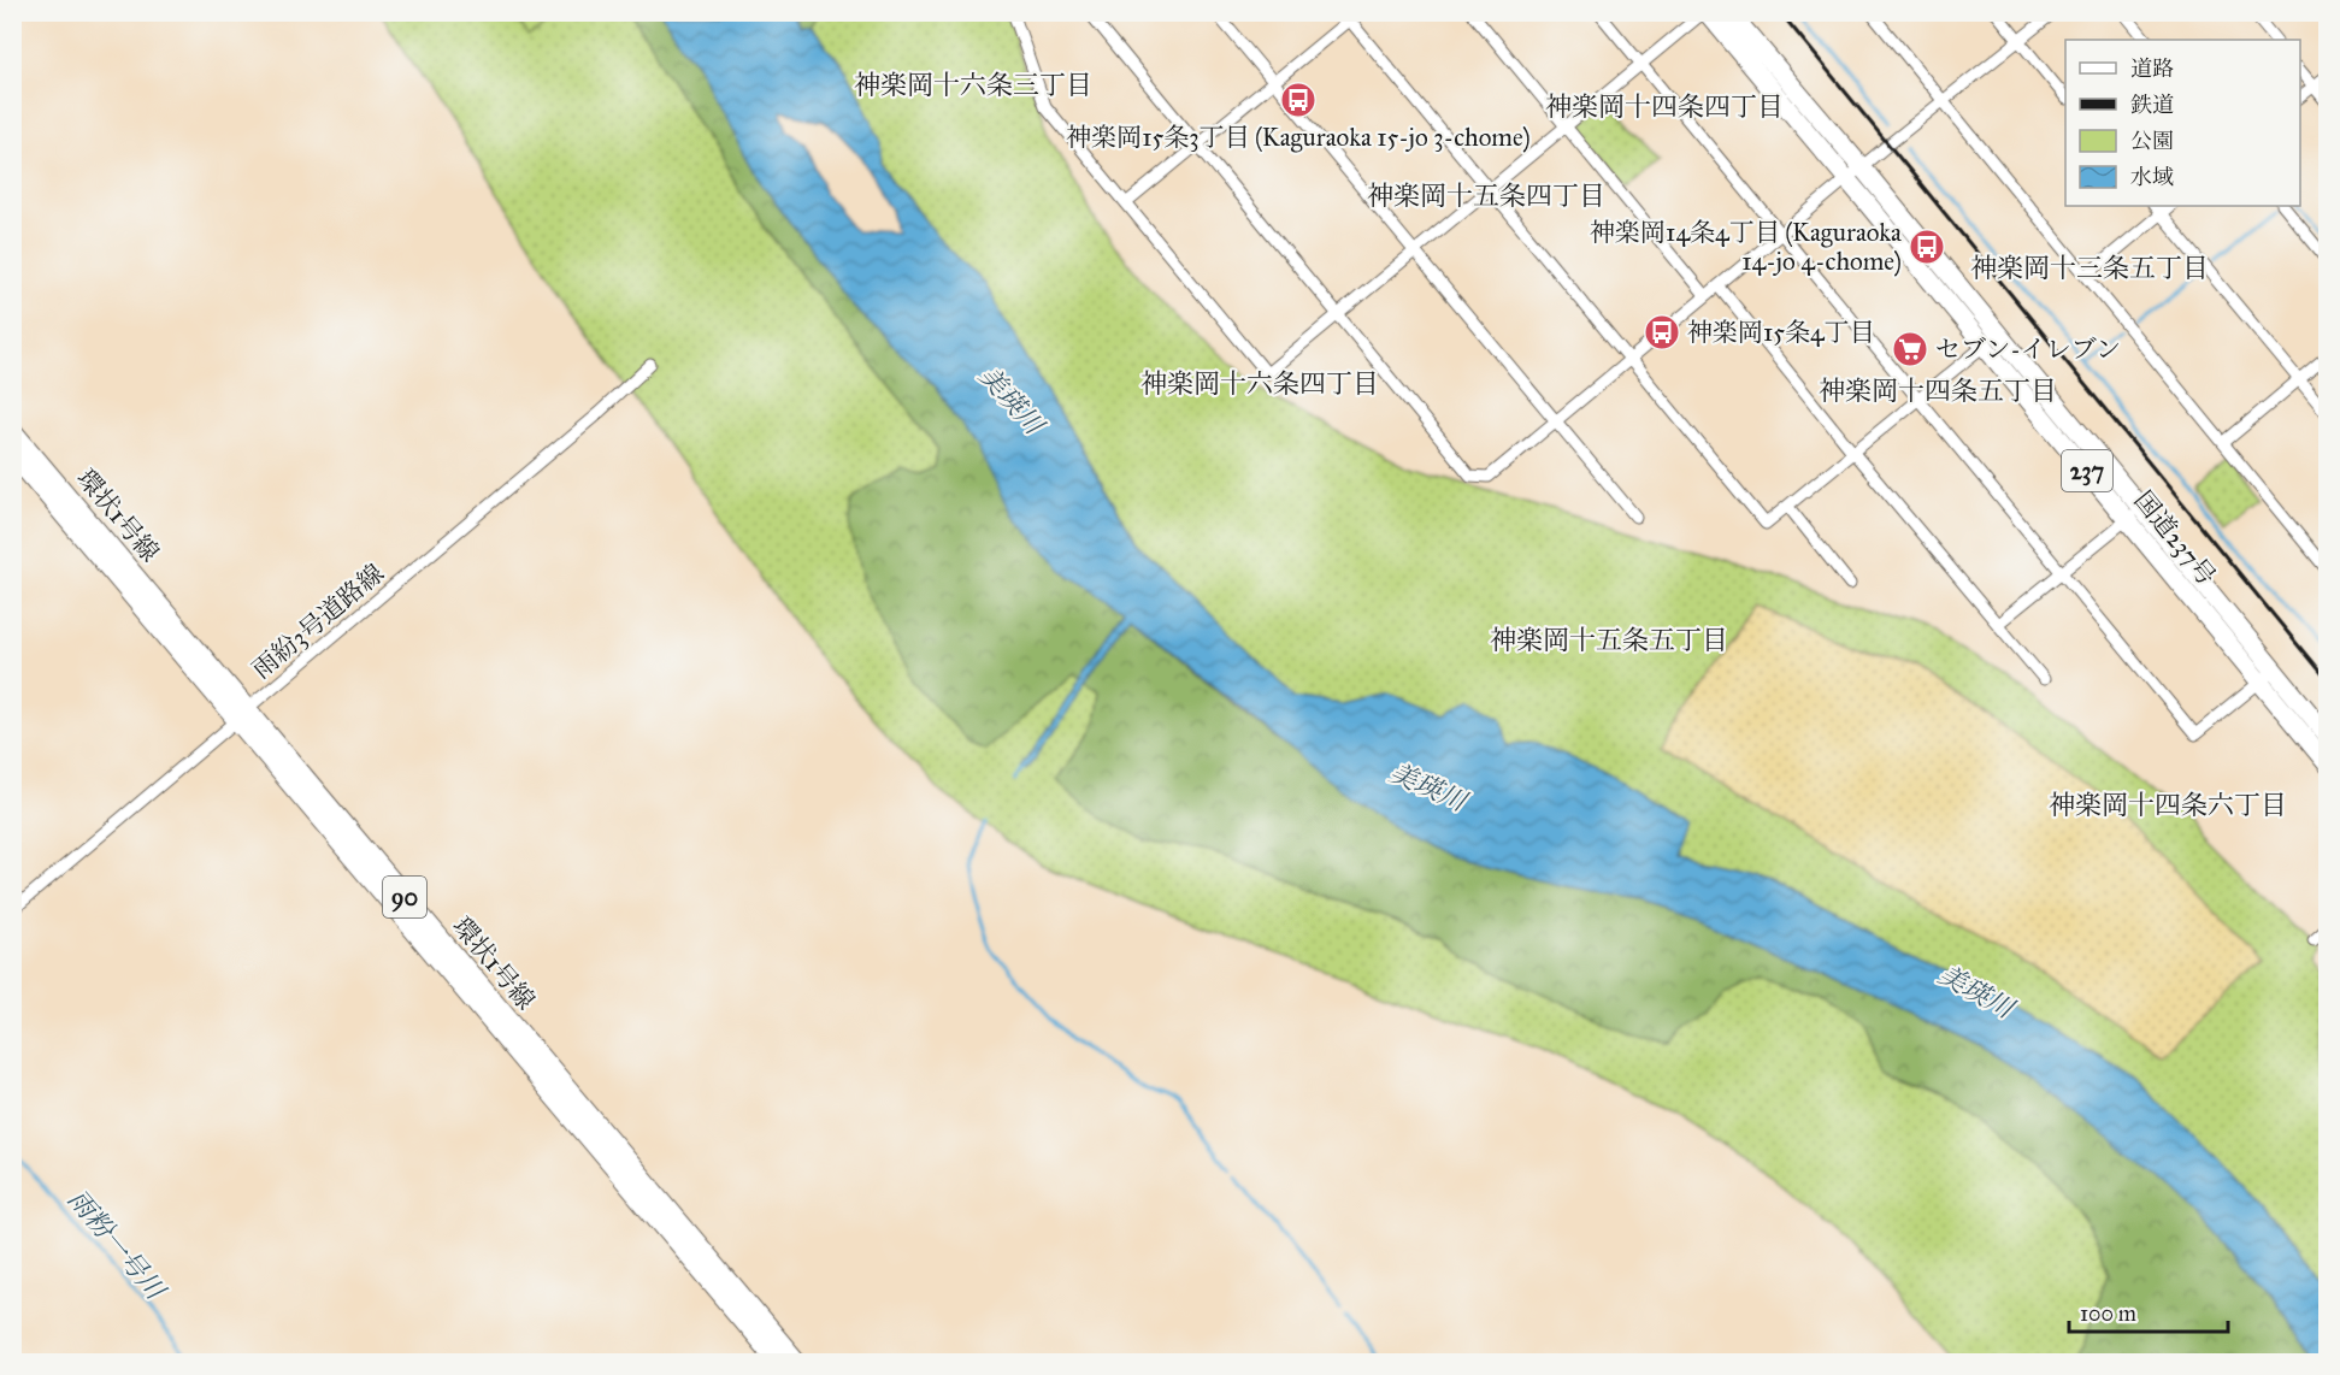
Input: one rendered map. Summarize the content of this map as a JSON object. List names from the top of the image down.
{
  "streets": {
    "main road": [
      "237",
      "環状1号線",
      "国道237号",
      "90"
    ],
    "street": ["雨紛3号道路線"]
  },
  "crossings": [
    ["環状1号線", "雨紛3号道路線"]
  ],
  "districts": [
    "神楽岡十六条三丁目",
    "神楽岡十四条四丁目",
    "神楽岡十五条四丁目",
    "神楽岡十三条五丁目",
    "神楽岡十六条四丁目",
    "神楽岡十四条五丁目",
    "神楽岡十五条五丁目",
    "神楽岡十四条六丁目"
  ],
  "water": ["美瑛川", "雨粉一号川"],
  "places": {
    "bus stop": ["神楽岡15条3丁目 (Kaguraoka 15-jo 3-chome)", "神楽岡14条4丁目 (Kaguraoka 14-jo 4-chome)", "神楽岡15条4丁目"],
    "supermarket": ["セブン-イレブン"]
  },
  "legend": [
    "道路",
    "鉄道",
    "公園",
    "水域"
  ],
  "scale_bar": "100 m"
}
